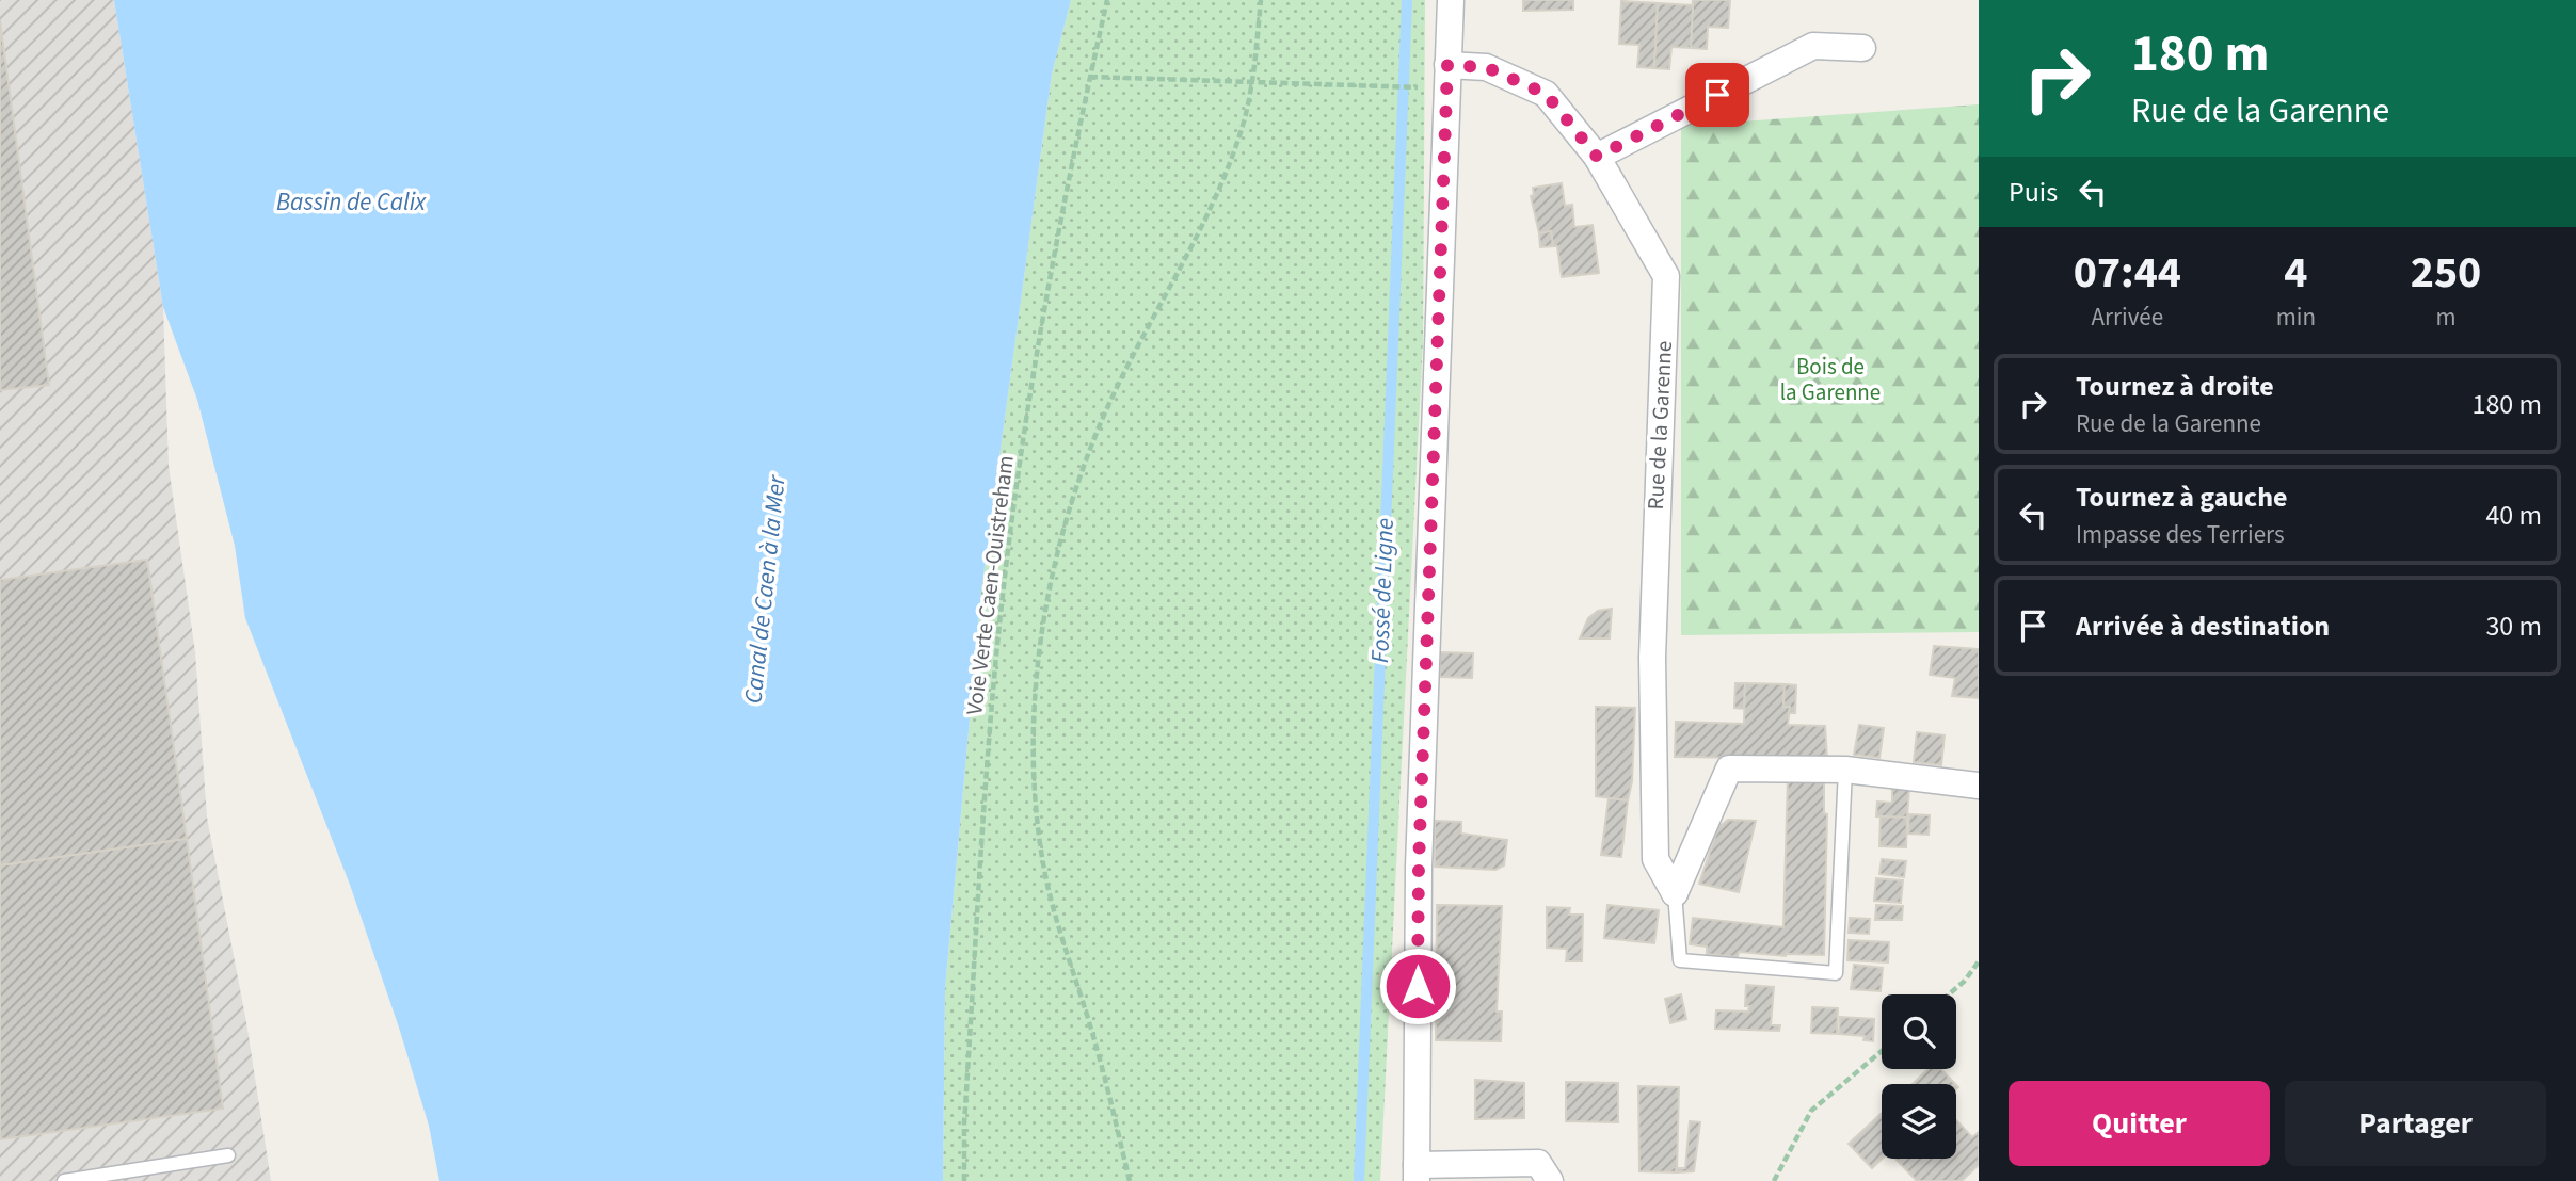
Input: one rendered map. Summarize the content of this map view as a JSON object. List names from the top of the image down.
{
  "streets": {
    "street": ["Rue de la Garenne"],
    "path": ["Voie Verte Caen-Ouistreham"]
  },
  "water": ["Bassin de Calix", "Canal de Caen à la Mer", "Fossé de Ligne"],
  "parks": ["Bois de la Garenne"],
  "page": {
    "turn": ["180 m", "Rue de la Garenne"],
    "then": "Puis",
    "eta": [
      "07:44",
      "Arrivée",
      "4",
      "min",
      "250",
      "m"
    ],
    "list": [
      {
        "name": "Tournez à droite",
        "note": "Rue de la Garenne",
        "value": "180 m"
      },
      {
        "name": "Tournez à gauche",
        "note": "Impasse des Terriers",
        "value": "40 m"
      },
      {
        "name": "Arrivée à destination",
        "value": "30 m"
      }
    ],
    "buttons": ["Quitter", "Partager"]
  }
}
